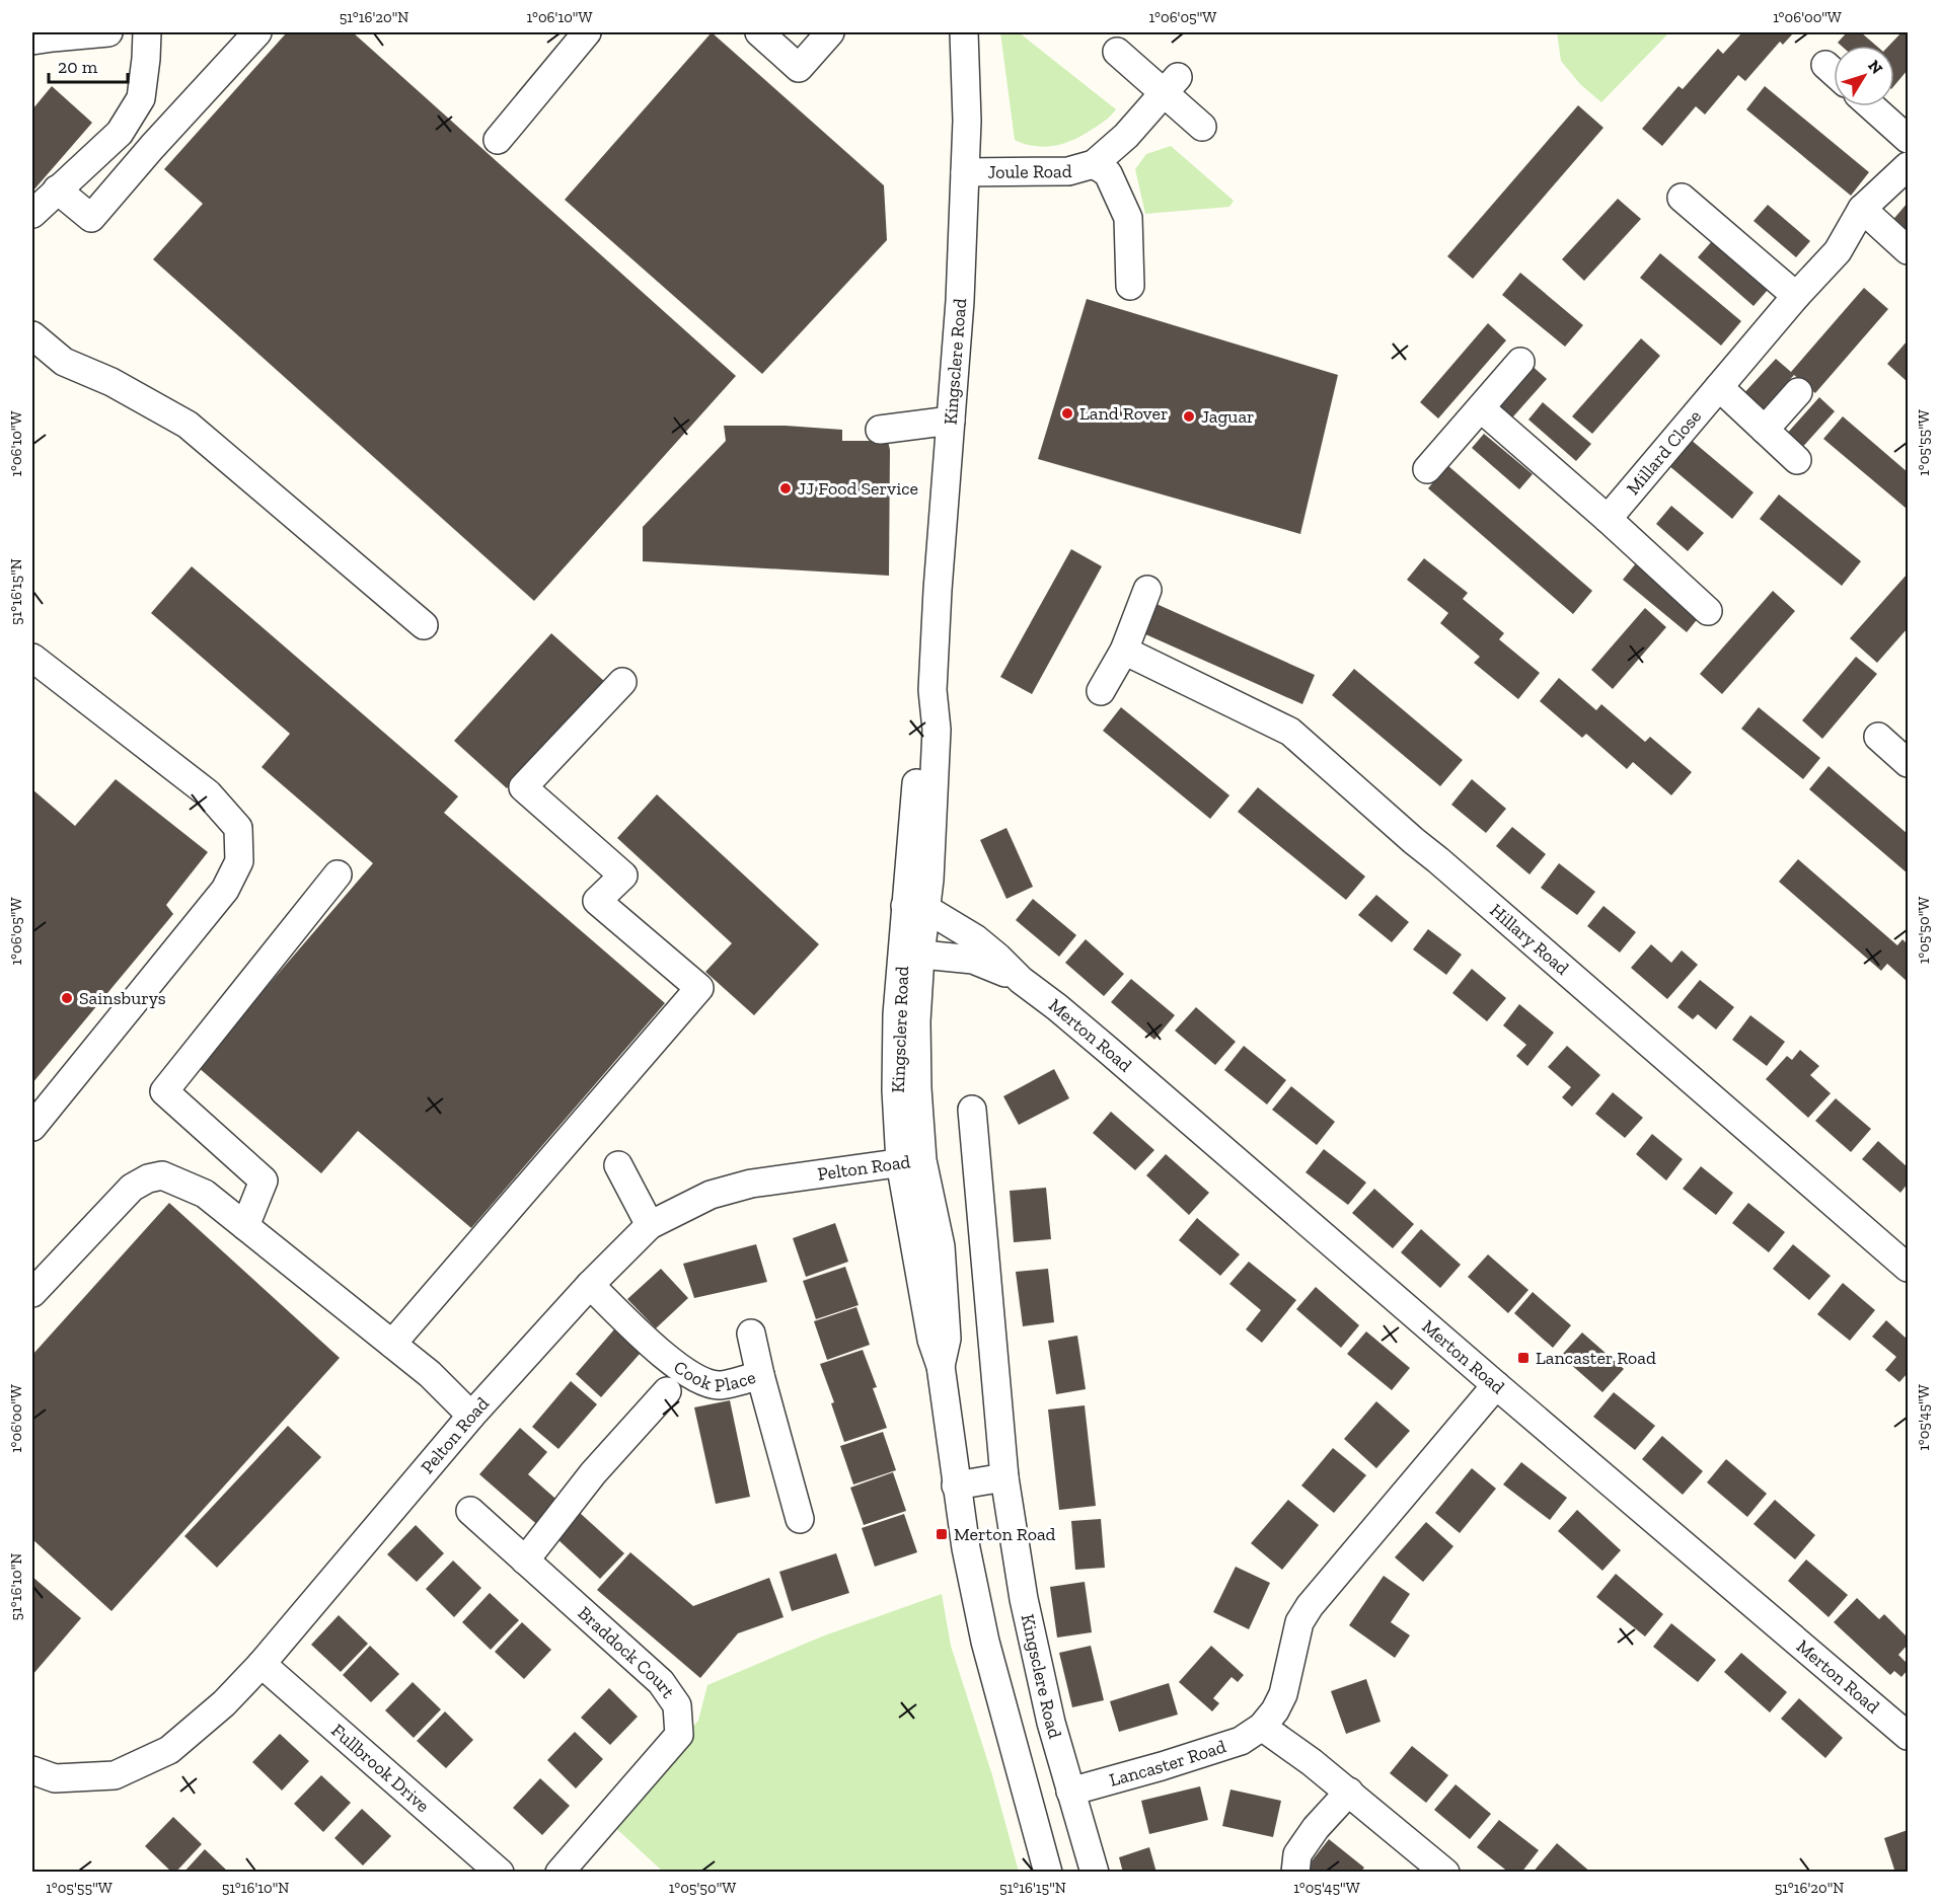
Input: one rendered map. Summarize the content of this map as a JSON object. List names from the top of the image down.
{
  "streets": {
    "street": [
      "Joule Road",
      "Kingsclere Road",
      "Millard Close",
      "Hillary Road",
      "Merton Road",
      "Pelton Road",
      "Cook Place",
      "Braddock Court",
      "Lancaster Road",
      "Fullbrook Drive"
    ]
  },
  "crossings": [
    ["Joule Road", "Kingsclere Road"],
    ["Kingsclere Road", "Merton Road"],
    ["Kingsclere Road", "Pelton Road"],
    ["Kingsclere Road", "Lancaster Road"],
    ["Merton Road", "Lancaster Road"],
    ["Pelton Road", "Cook Place"],
    ["Pelton Road", "Fullbrook Drive"]
  ],
  "places": {
    "other": [
      "Land Rover",
      "Jaguar",
      "JJ Food Service",
      "Sainsburys"
    ],
    "transit": ["Lancaster Road", "Merton Road"]
  },
  "scale_bar": "20 m",
  "north": "top right",
  "coordinates": [
    "51°16'20\"N",
    "1°06'10\"W",
    "1°06'05\"W",
    "1°06'00\"W",
    "1°05'55\"W",
    "51°16'15\"N",
    "1°05'50\"W",
    "1°05'45\"W",
    "51°16'10\"N"
  ]
}
